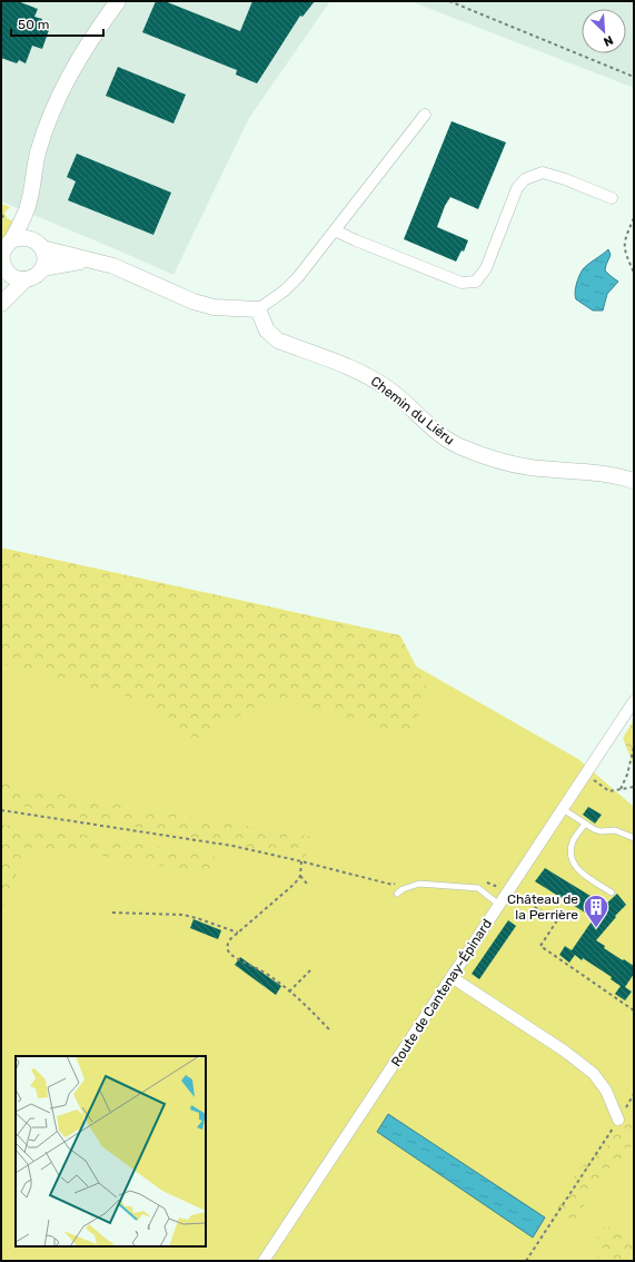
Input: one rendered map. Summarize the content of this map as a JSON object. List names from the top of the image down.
{
  "streets": {
    "street": ["Chemin du Liéru", "Route de Cantenay-Épinard"]
  },
  "places": {
    "building": ["Château de la Perrière"]
  },
  "scale_bar": "50 m",
  "north": "bottom right"
}
